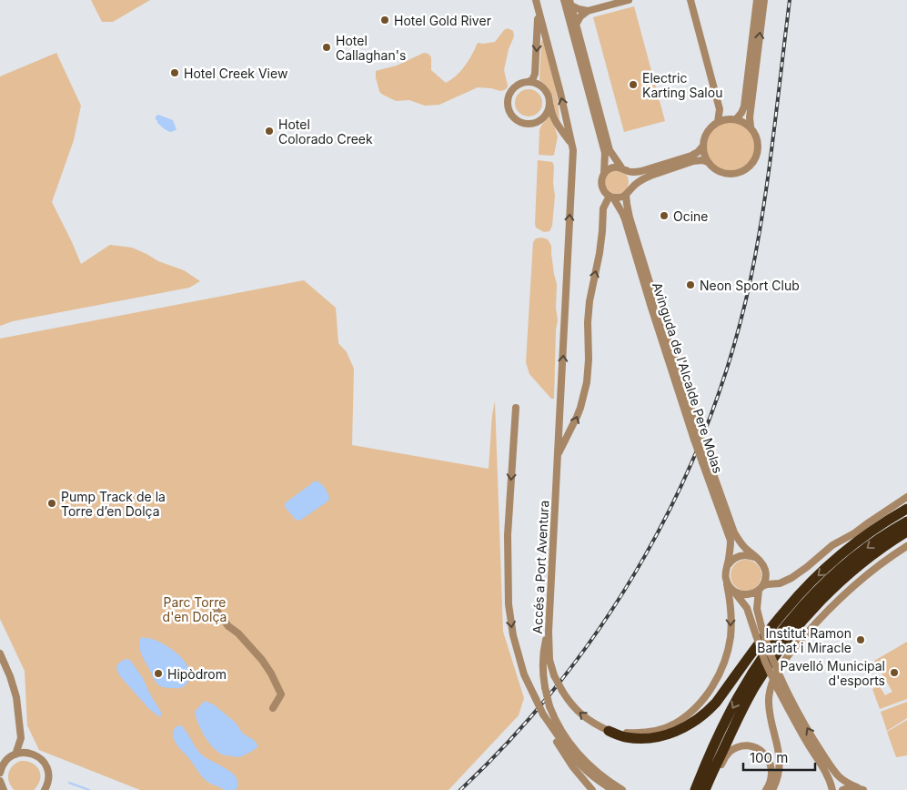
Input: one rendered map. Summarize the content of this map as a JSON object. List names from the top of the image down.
{
  "streets": {
    "street": ["Avinguda de l'Alcalde Pere Molas", "Accés a Port Aventura"]
  },
  "crossings": [
    ["Avinguda de l'Alcalde Pere Molas", "Accés a Port Aventura"]
  ],
  "parks": ["Parc Torre d'en Dolça"],
  "places": [
    "Hotel Gold River",
    "Hotel Callaghan's",
    "Hotel Creek View",
    "Electric Karting Salou",
    "Hotel Colorado Creek",
    "Ocine",
    "Neon Sport Club",
    "Pump Track de la Torre d’en Dolça",
    "Institut Ramon Barbat i Miracle",
    "Pavelló Municipal d'esports",
    "Hipòdrom"
  ],
  "scale_bar": "100 m"
}
